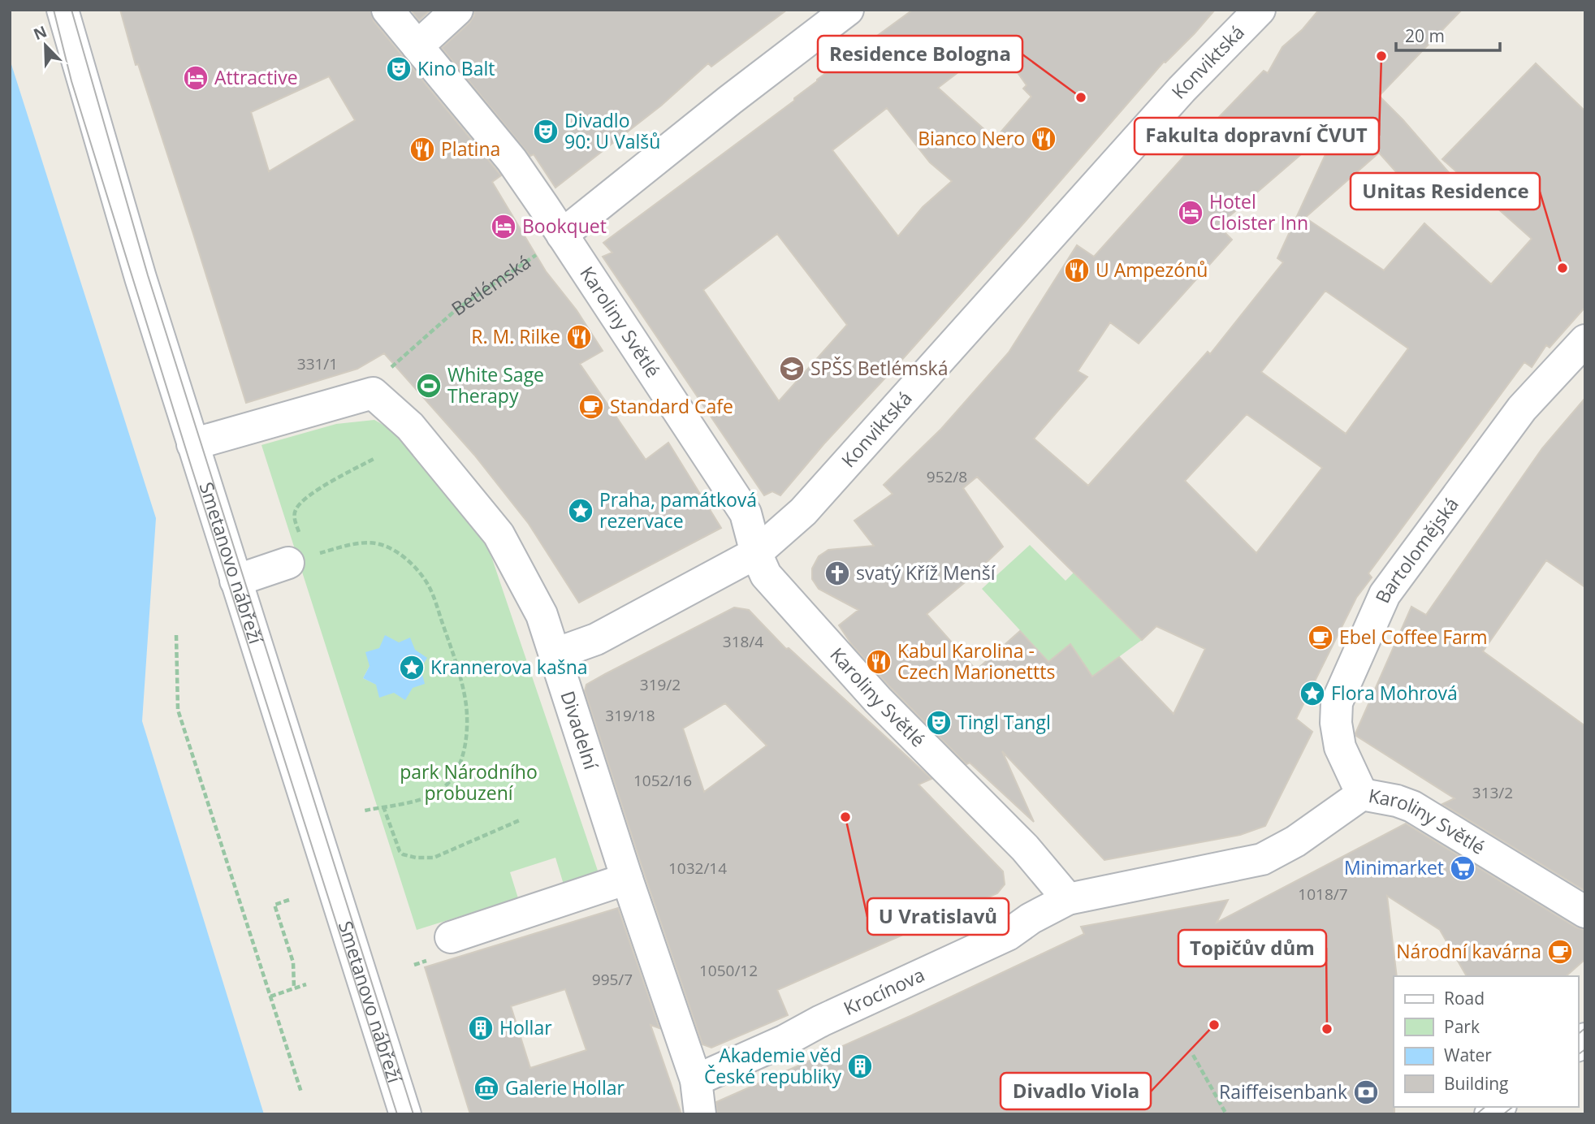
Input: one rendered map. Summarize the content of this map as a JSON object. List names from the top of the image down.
{
  "streets": {
    "street": [
      "Konviktská",
      "Karoliny Světlé",
      "Bartolomějská",
      "Smetanovo nábřeží",
      "Divadelní",
      "Krocínova"
    ],
    "path": ["Betlémská"]
  },
  "crossings": [
    ["Konviktská", "Karoliny Světlé"],
    ["Konviktská", "Divadelní"],
    ["Betlémská", "Karoliny Světlé"],
    ["Betlémská", "Divadelní"],
    ["Karoliny Světlé", "Bartolomějská"],
    ["Karoliny Světlé", "Krocínova"],
    ["Divadelní", "Krocínova"]
  ],
  "parks": ["park Národního probuzení"],
  "places": {
    "other": [
      "Fakulta dopravní ČVUT",
      "Residence Bologna",
      "Unitas Residence",
      "U Vratislavů",
      "Divadlo Viola",
      "Topičův dům"
    ],
    "theatre": ["Kino Balt", "Divadlo 90: U Valšů", "Tingl Tangl"],
    "hotel": ["Attractive", "Hotel Cloister Inn", "Bookquet"],
    "restaurant": [
      "Bianco Nero",
      "Platina",
      "U Ampezónů",
      "R. M. Rilke",
      "Kabul Karolina - Czech Marionettts"
    ],
    "school or university": ["SPŠS Betlémská"],
    "sports": ["White Sage Therapy"],
    "cafe": ["Standard Cafe", "Ebel Coffee Farm", "Národní kavárna"],
    "place": ["Praha, památková rezervace", "Krannerova kašna", "Flora Mohrová"],
    "church": ["svatý Kříž Menší"],
    "supermarket": ["Minimarket"],
    "building": ["Hollar", "Akademie věd České republiky"],
    "museum": ["Galerie Hollar"],
    "bank": ["Raiffeisenbank"]
  },
  "house_numbers": [
    "331/1",
    "952/8",
    "318/4",
    "319/2",
    "319/18",
    "1052/16",
    "313/2",
    "1032/14",
    "1018/7",
    "1050/12",
    "995/7"
  ],
  "legend": [
    "Road",
    "Park",
    "Water",
    "Building"
  ],
  "scale_bar": "20 m",
  "north": "top left"
}
